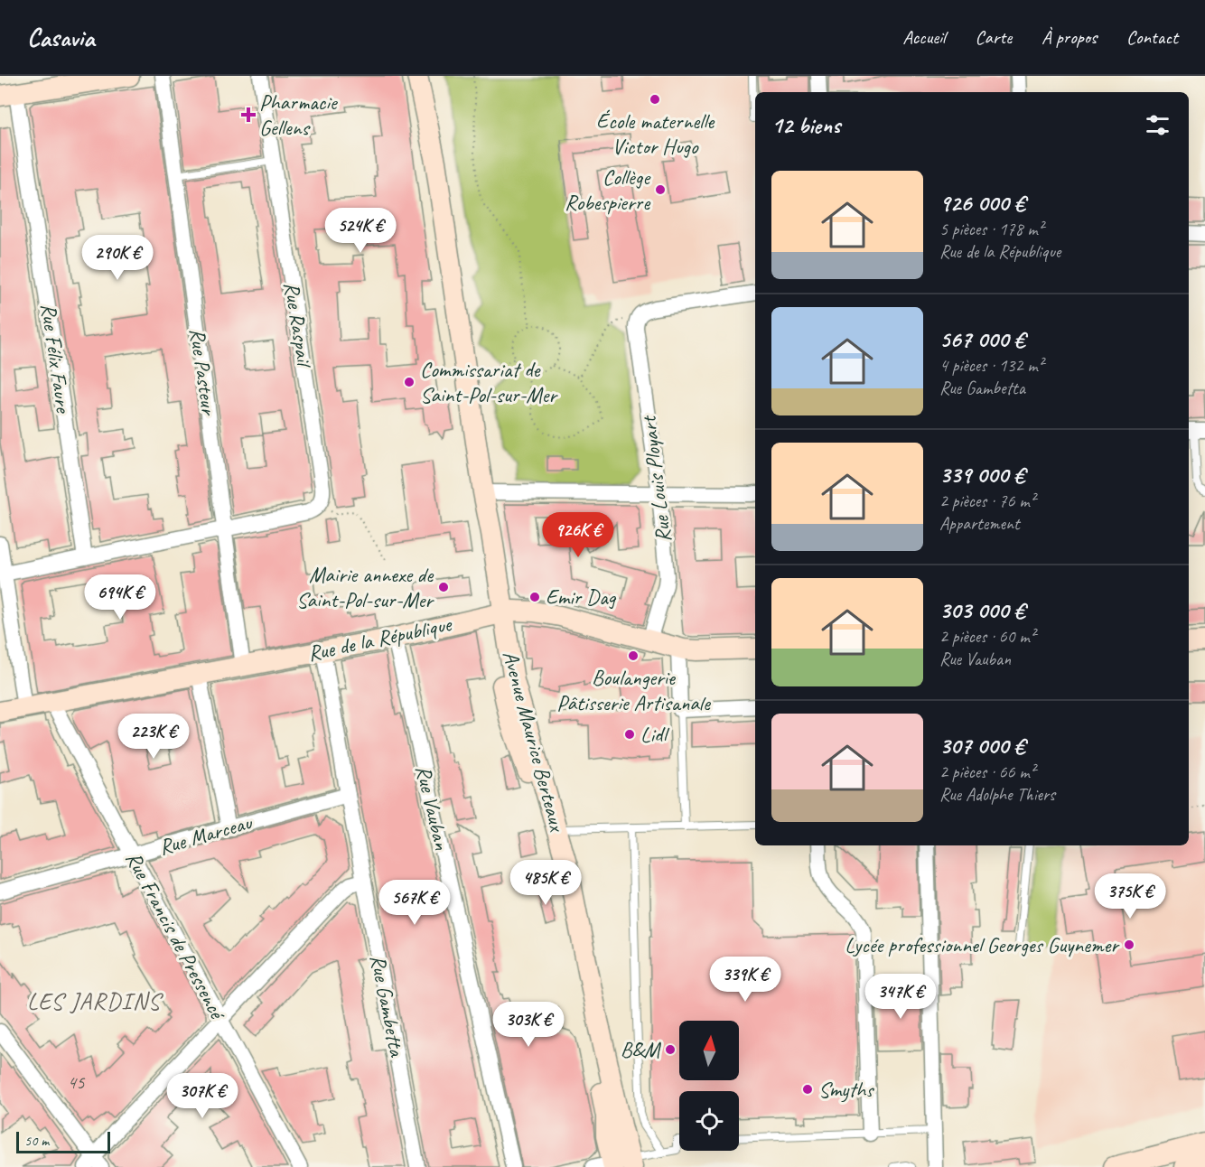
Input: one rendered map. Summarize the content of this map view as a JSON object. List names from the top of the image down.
{
  "streets": {
    "street": [
      "Rue Raspail",
      "Rue Félix Faure",
      "Rue Pasteur",
      "Rue Louis Ployart",
      "Rue de la République",
      "Avenue Maurice Berteaux",
      "Rue Vauban",
      "Rue Marceau",
      "Rue Francis de Pressencé",
      "Rue Gambetta"
    ]
  },
  "crossings": [
    ["Rue Pasteur", "Rue de la République"],
    ["Rue Louis Ployart", "Rue de la République"],
    ["Rue de la République", "Avenue Maurice Berteaux"],
    ["Rue de la République", "Rue Vauban"],
    ["Rue de la République", "Rue Francis de Pressencé"],
    ["Rue de la République", "Rue Gambetta"],
    ["Rue Marceau", "Rue Francis de Pressencé"],
    ["Rue Marceau", "Rue Gambetta"]
  ],
  "districts": ["LES JARDINS"],
  "places": {
    "other": [
      "École maternelle Victor Hugo",
      "Collège Robespierre",
      "Commissariat de Saint-Pol-sur-Mer",
      "Mairie annexe de Saint-Pol-sur-Mer",
      "Emir Dag",
      "Boulangerie Pâtisserie Artisanale",
      "Lidl",
      "Lycée professionnel Georges Guynemer",
      "B&M",
      "Smyths"
    ],
    "health": ["Pharmacie Gellens"]
  },
  "house_numbers": ["45"],
  "scale_bar": "50 m",
  "north": "top",
  "page": {
    "header": "Casavia",
    "nav": [
      "Accueil",
      "Carte",
      "À propos",
      "Contact"
    ],
    "heading": "12 biens",
    "list": [
      {
        "name": "926 000 €",
        "note": "5 pièces · 178 m² · Rue de la République"
      },
      {
        "name": "567 000 €",
        "note": "4 pièces · 132 m² · Rue Gambetta"
      },
      {
        "name": "339 000 €",
        "note": "2 pièces · 76 m² · Appartement"
      },
      {
        "name": "303 000 €",
        "note": "2 pièces · 60 m² · Rue Vauban"
      },
      {
        "name": "307 000 €",
        "note": "2 pièces · 66 m² · Rue Adolphe Thiers"
      }
    ],
    "price": [
      "524K €",
      "290K €",
      "926K €",
      "694K €",
      "223K €",
      "485K €",
      "375K €",
      "567K €",
      "339K €",
      "347K €",
      "303K €",
      "307K €"
    ],
    "scale": "50 m"
  }
}
